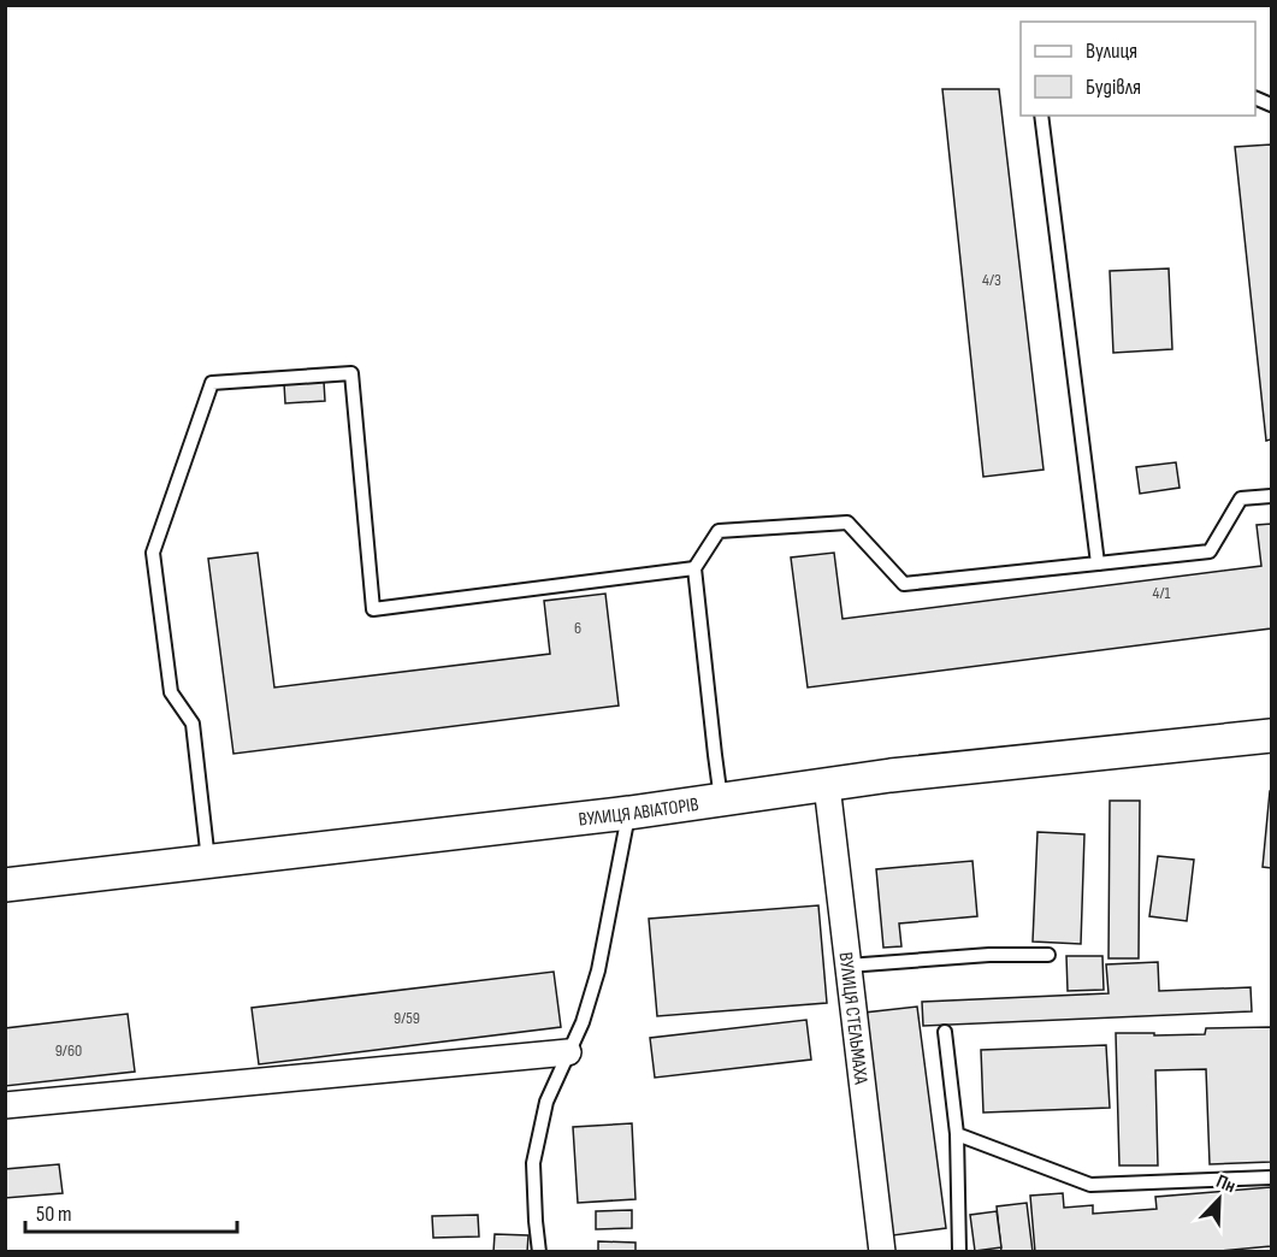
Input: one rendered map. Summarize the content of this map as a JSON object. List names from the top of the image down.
{
  "streets": {
    "street": ["ВУЛИЦЯ АВІАТОРІВ", "ВУЛИЦЯ СТЕЛЬМАХА"]
  },
  "crossings": [
    ["ВУЛИЦЯ АВІАТОРІВ", "ВУЛИЦЯ СТЕЛЬМАХА"]
  ],
  "house_numbers": [
    "4/3",
    "4/1",
    "6",
    "9/59",
    "9/60"
  ],
  "legend": ["Вулиця", "Будівля"],
  "scale_bar": "50 m",
  "north": "top right"
}
